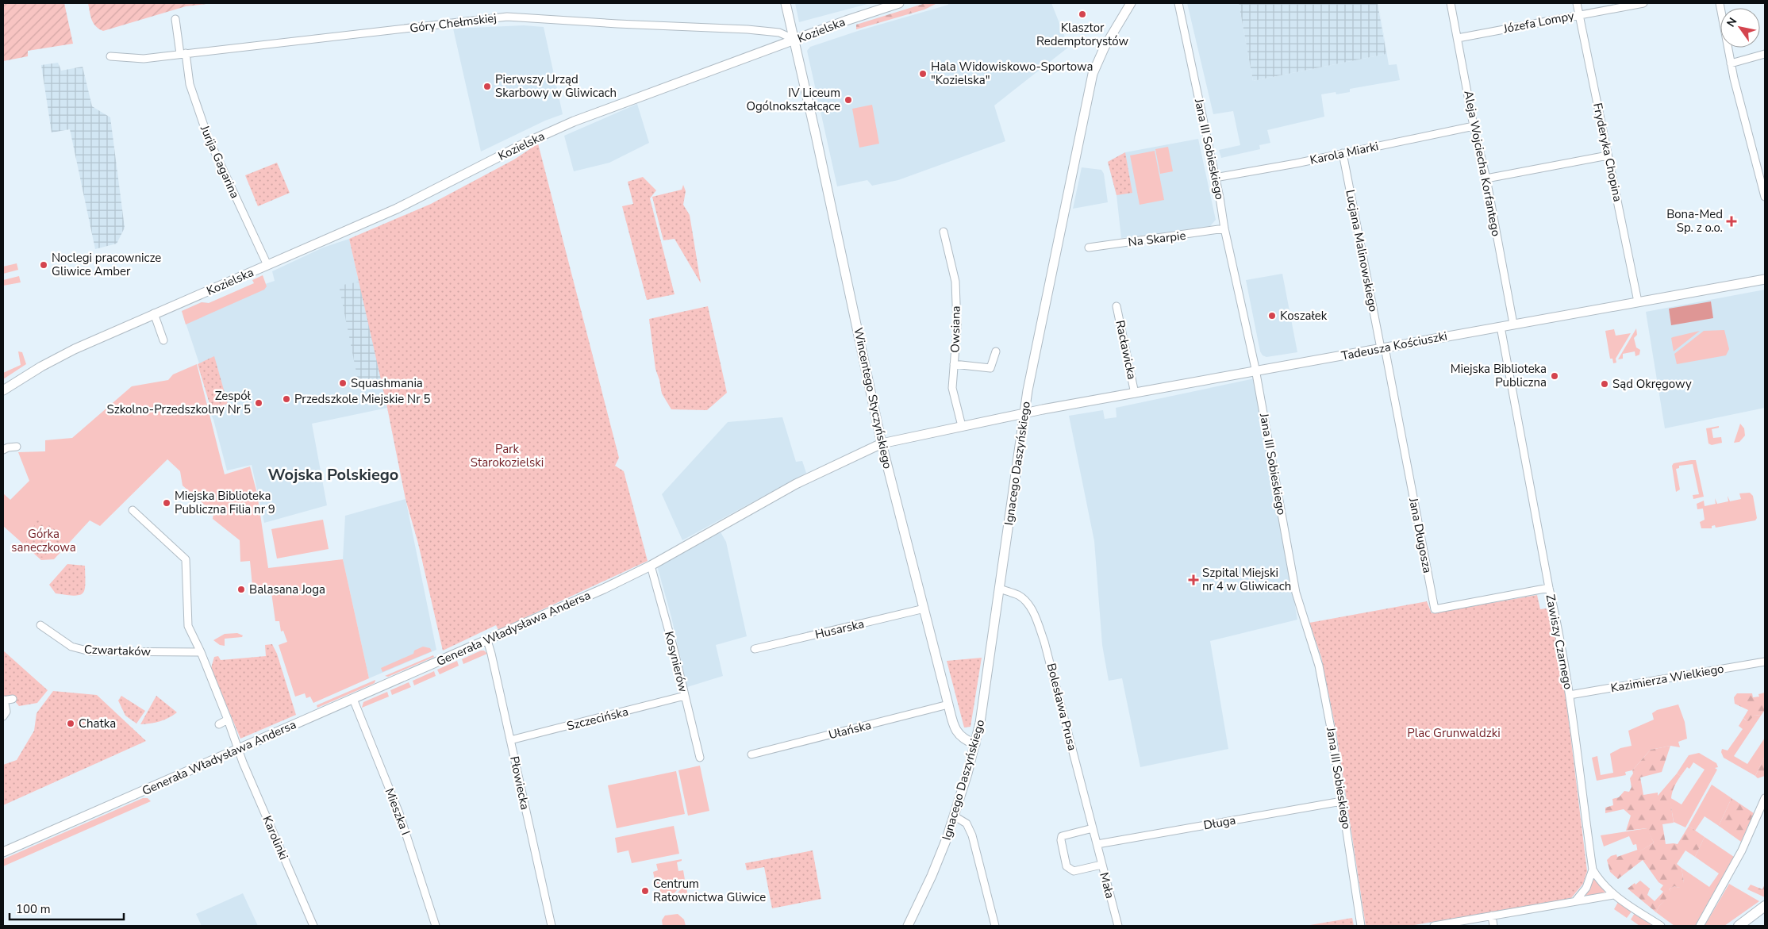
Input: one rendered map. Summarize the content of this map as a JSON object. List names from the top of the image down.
{
  "streets": {
    "street": [
      "Józefa Lompy",
      "Góry Chełmskiej",
      "Kozielska",
      "Jana III Sobieskiego",
      "Fryderyka Chopina",
      "Karola Miarki",
      "Jurija Gagarina",
      "Aleja Wojciecha Korfantego",
      "Na Skarpie",
      "Lucjana Malinowskiego",
      "Owsiana",
      "Tadeusza Kościuszki",
      "Racławicka",
      "Wincentego Styczyńskiego",
      "Ignacego Daszyńskiego",
      "Jana Długosza",
      "Generała Władysława Andersa",
      "Husarska",
      "Zawiszy Czarnego",
      "Czwartaków",
      "Kosynierów",
      "Kazimierza Wielkiego",
      "Bolesława Prusa",
      "Szczecińska",
      "Ułańska",
      "Płowiecka",
      "Mieszka I",
      "Długa",
      "Karolinki",
      "Mała"
    ]
  },
  "crossings": [
    ["Józefa Lompy", "Fryderyka Chopina"],
    ["Józefa Lompy", "Aleja Wojciecha Korfantego"],
    ["Góry Chełmskiej", "Kozielska"],
    ["Góry Chełmskiej", "Jurija Gagarina"],
    ["Góry Chełmskiej", "Wincentego Styczyńskiego"],
    ["Kozielska", "Jurija Gagarina"],
    ["Kozielska", "Wincentego Styczyńskiego"],
    ["Jana III Sobieskiego", "Karola Miarki"],
    ["Jana III Sobieskiego", "Na Skarpie"],
    ["Jana III Sobieskiego", "Tadeusza Kościuszki"],
    ["Jana III Sobieskiego", "Długa"],
    ["Fryderyka Chopina", "Tadeusza Kościuszki"],
    ["Karola Miarki", "Aleja Wojciecha Korfantego"],
    ["Karola Miarki", "Lucjana Malinowskiego"],
    ["Aleja Wojciecha Korfantego", "Tadeusza Kościuszki"],
    ["Lucjana Malinowskiego", "Tadeusza Kościuszki"],
    ["Lucjana Malinowskiego", "Jana Długosza"],
    ["Owsiana", "Generała Władysława Andersa"],
    ["Tadeusza Kościuszki", "Racławicka"],
    ["Tadeusza Kościuszki", "Ignacego Daszyńskiego"],
    ["Tadeusza Kościuszki", "Jana Długosza"],
    ["Tadeusza Kościuszki", "Generała Władysława Andersa"],
    ["Tadeusza Kościuszki", "Zawiszy Czarnego"],
    ["Wincentego Styczyńskiego", "Ignacego Daszyńskiego"],
    ["Wincentego Styczyńskiego", "Generała Władysława Andersa"],
    ["Wincentego Styczyńskiego", "Husarska"],
    ["Wincentego Styczyńskiego", "Ułańska"],
    ["Ignacego Daszyńskiego", "Generała Władysława Andersa"],
    ["Ignacego Daszyńskiego", "Bolesława Prusa"],
    ["Jana Długosza", "Zawiszy Czarnego"],
    ["Generała Władysława Andersa", "Kosynierów"],
    ["Generała Władysława Andersa", "Płowiecka"],
    ["Generała Władysława Andersa", "Mieszka I"],
    ["Generała Władysława Andersa", "Karolinki"],
    ["Zawiszy Czarnego", "Kazimierza Wielkiego"],
    ["Kosynierów", "Szczecińska"],
    ["Bolesława Prusa", "Długa"],
    ["Bolesława Prusa", "Mała"],
    ["Szczecińska", "Płowiecka"],
    ["Długa", "Mała"]
  ],
  "districts": ["Wojska Polskiego"],
  "parks": ["Park Starokozielski", "Górka saneczkowa", "Plac Grunwaldzki"],
  "places": {
    "other": [
      "Klasztor Redemptorystów",
      "Hala Widowiskowo-Sportowa \"Kozielska\"",
      "Pierwszy Urząd Skarbowy w Gliwicach",
      "IV Liceum Ogólnokształcące",
      "Noclegi pracownicze Gliwice Amber",
      "Koszałek",
      "Miejska Biblioteka Publiczna",
      "Squashmania",
      "Sąd Okręgowy",
      "Przedszkole Miejskie Nr 5",
      "Zespół Szkolno-Przedszkolny Nr 5",
      "Miejska Biblioteka Publiczna Filia nr 9",
      "Balasana Joga",
      "Chatka",
      "Centrum Ratownictwa Gliwice"
    ],
    "health": ["Bona-Med Sp. z o.o.", "Szpital Miejski nr 4 w Gliwicach"]
  },
  "scale_bar": "100 m",
  "north": "top left"
}
